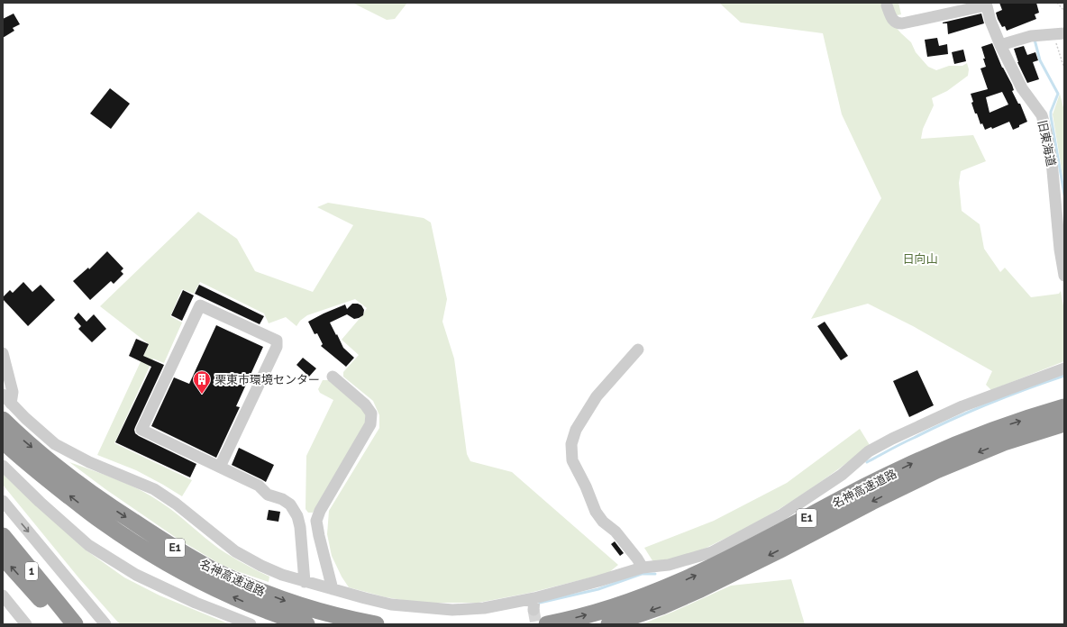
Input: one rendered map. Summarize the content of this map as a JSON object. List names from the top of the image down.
{
  "streets": {
    "highway": ["名神高速道路", "E1", "1"],
    "street": ["旧東海道"]
  },
  "parks": ["日向山"],
  "places": {
    "building": ["栗東市環境センター"]
  }
}
